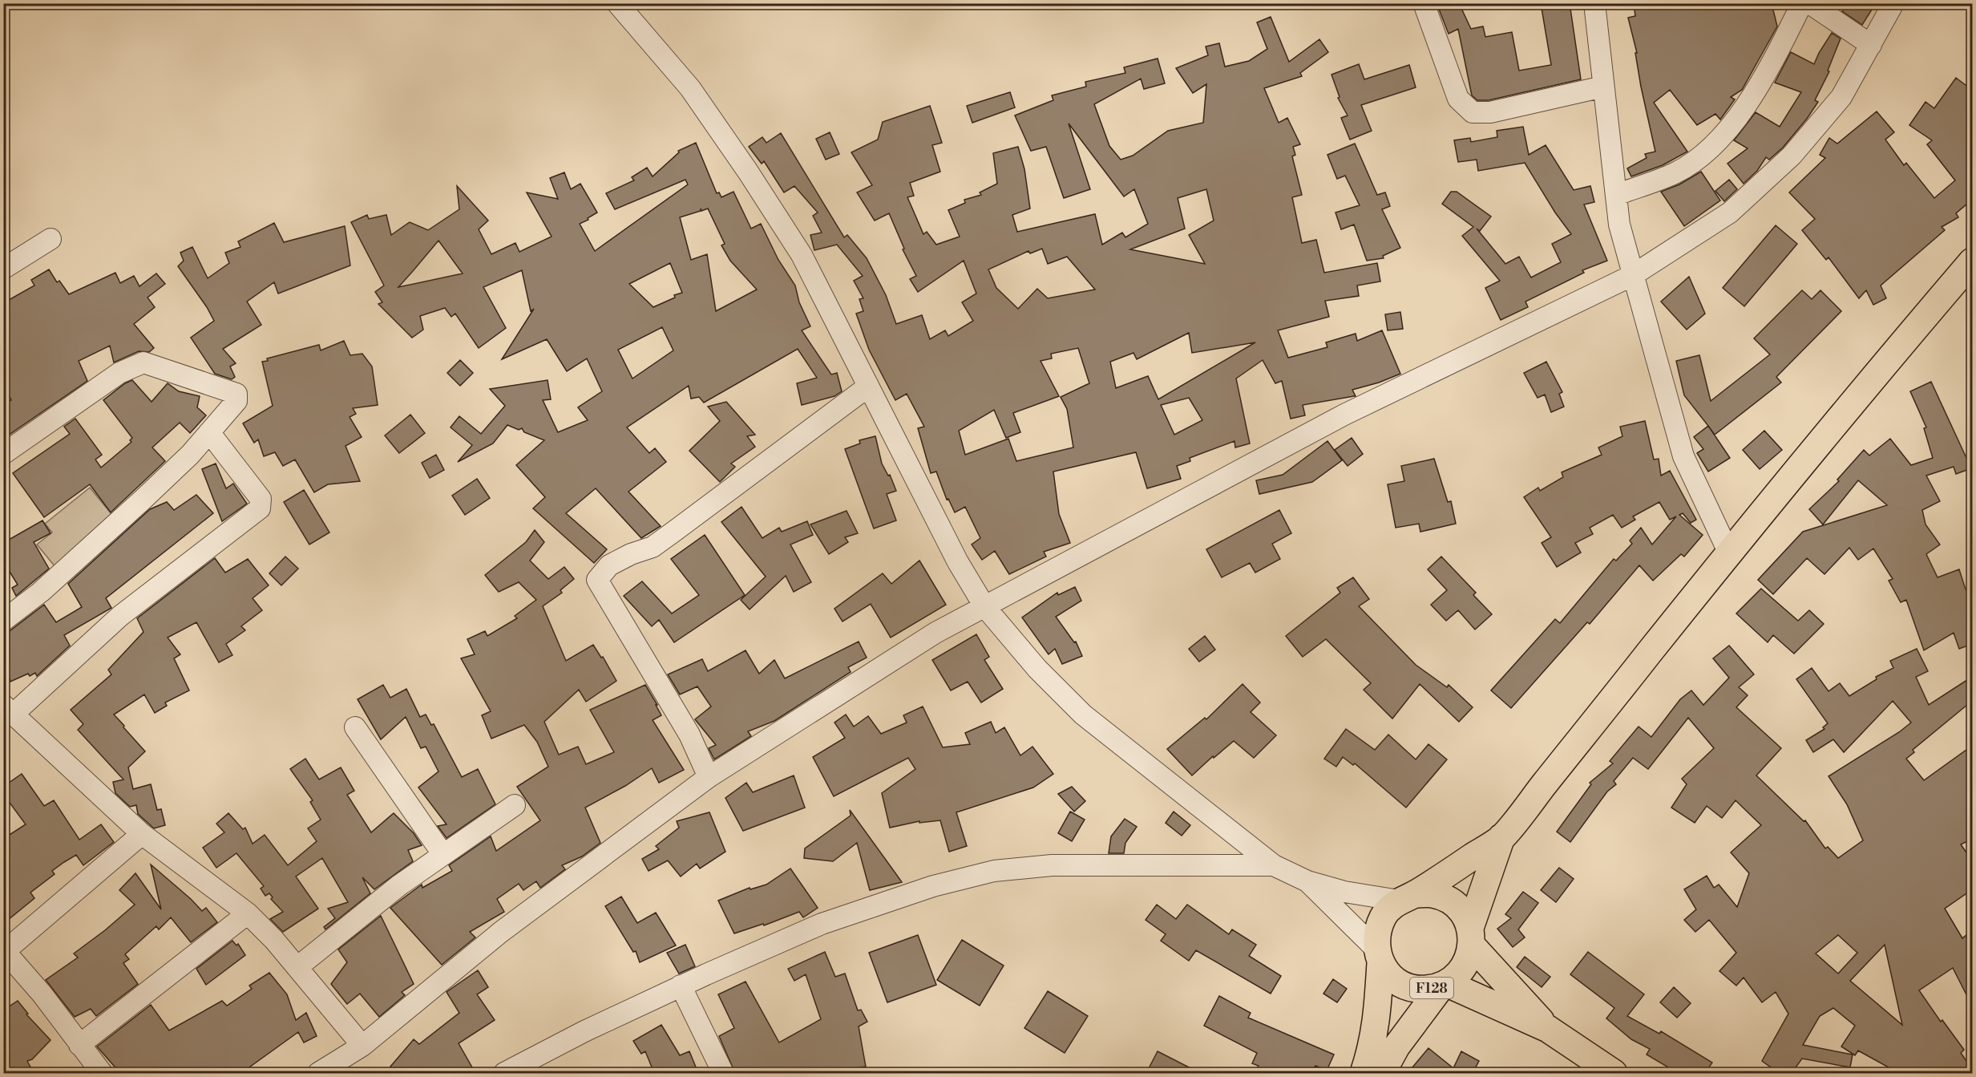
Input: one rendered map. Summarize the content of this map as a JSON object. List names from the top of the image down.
{
  "streets": {
    "main road": ["F128"]
  }
}
